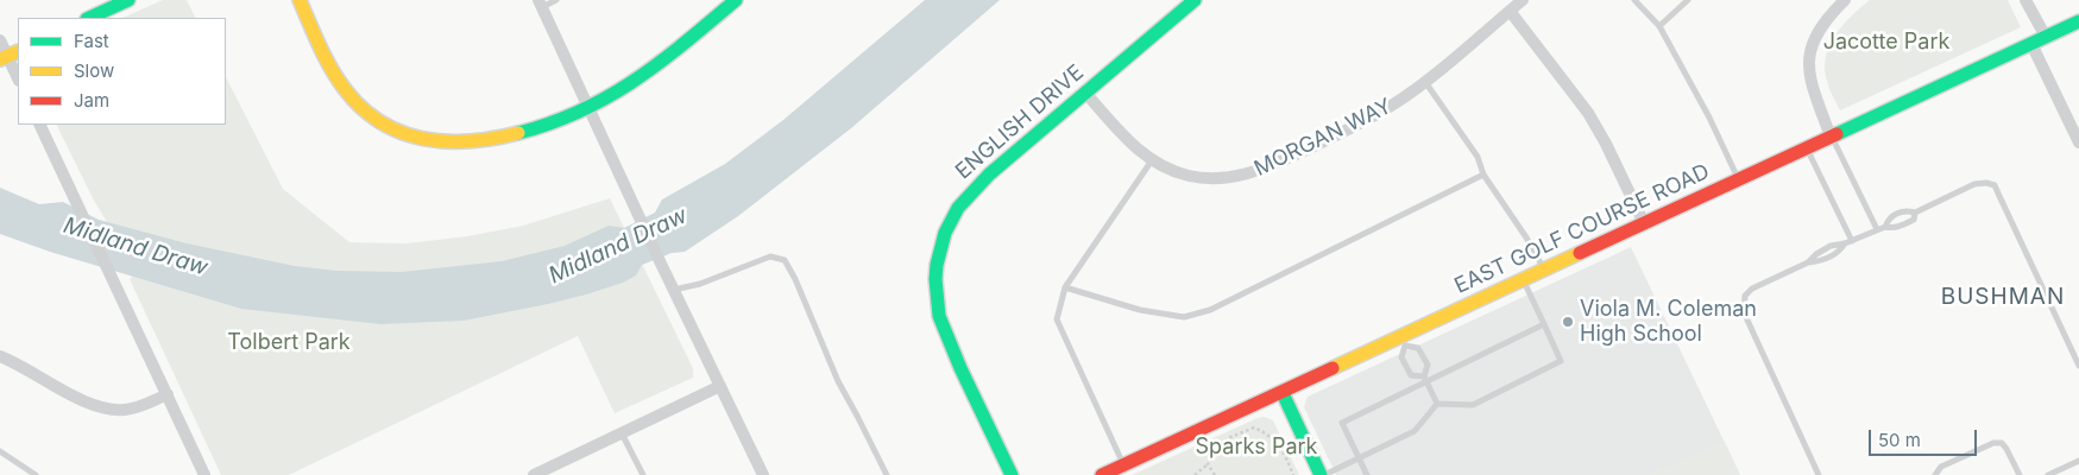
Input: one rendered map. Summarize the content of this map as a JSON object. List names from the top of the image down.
{
  "streets": {
    "street": ["ENGLISH DRIVE", "MORGAN WAY", "EAST GOLF COURSE ROAD"]
  },
  "crossings": [
    ["ENGLISH DRIVE", "MORGAN WAY"]
  ],
  "districts": ["BUSHMAN"],
  "water": ["Midland Draw"],
  "parks": ["Jacotte Park", "Tolbert Park", "Sparks Park"],
  "places": ["Viola M. Coleman High School"],
  "legend": ["Fast", "Slow", "Jam"],
  "scale_bar": "50 m"
}
